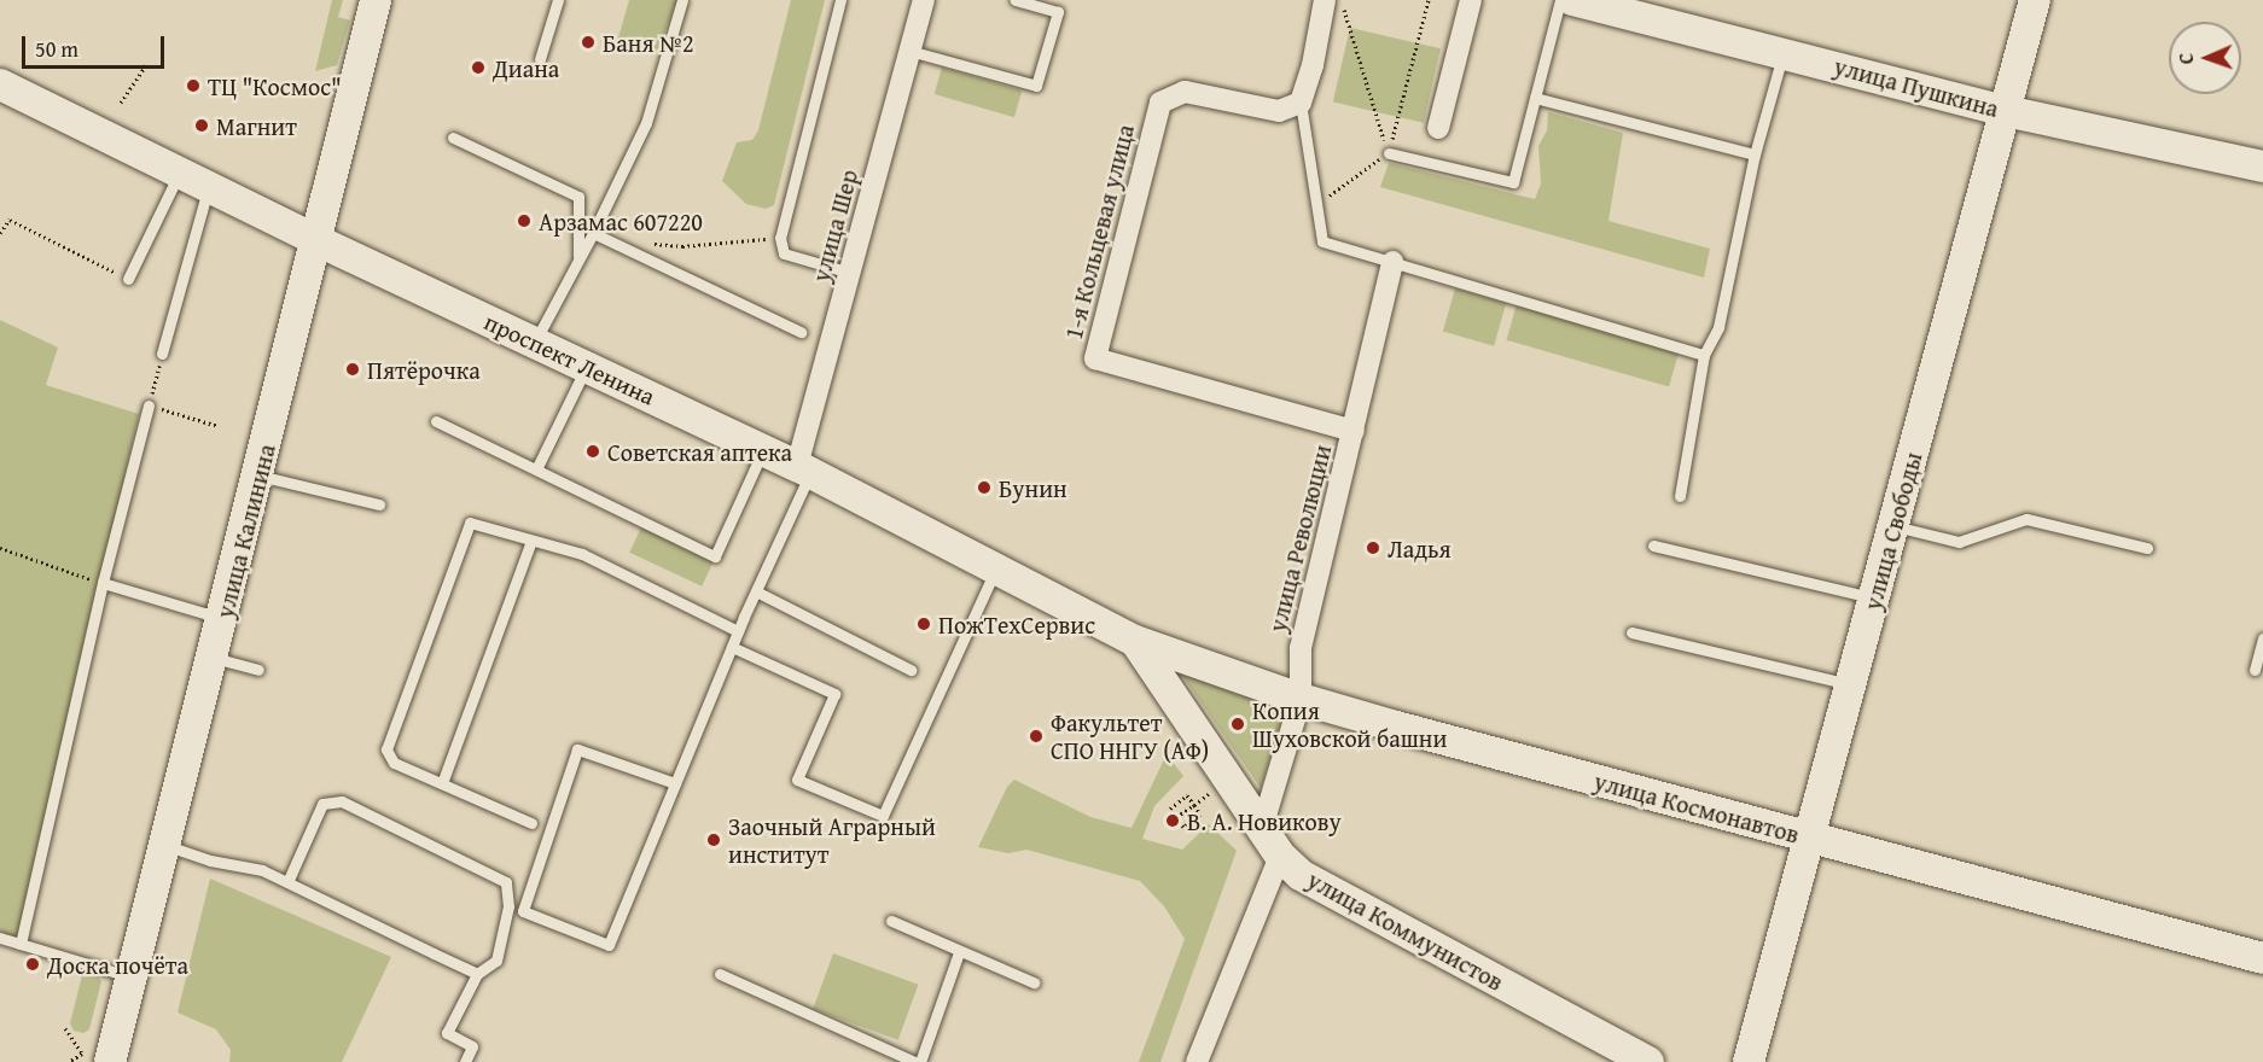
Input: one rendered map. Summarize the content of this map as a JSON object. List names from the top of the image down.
{
  "streets": {
    "street": [
      "улица Пушкина",
      "улица Шер",
      "1-я Кольцевая улица",
      "проспект Ленина",
      "улица Калинина",
      "улица Свободы",
      "улица Революции",
      "улица Космонавтов",
      "улица Коммунистов"
    ]
  },
  "crossings": [
    ["улица Пушкина", "улица Свободы"],
    ["улица Шер", "проспект Ленина"],
    ["1-я Кольцевая улица", "улица Революции"],
    ["проспект Ленина", "улица Калинина"],
    ["проспект Ленина", "улица Космонавтов"],
    ["проспект Ленина", "улица Коммунистов"],
    ["улица Свободы", "улица Космонавтов"],
    ["улица Революции", "улица Космонавтов"],
    ["улица Революции", "улица Коммунистов"],
    ["улица Космонавтов", "улица Коммунистов"]
  ],
  "places": [
    "Баня №2",
    "Диана",
    "ТЦ \"Космос\"",
    "Магнит",
    "Арзамас 607220",
    "Пятёрочка",
    "Советская аптека",
    "Бунин",
    "Ладья",
    "ПожТехСервис",
    "Копия Шуховской башни",
    "Факультет СПО ННГУ (АФ)",
    "В. А. Новикову",
    "Заочный Аграрный институт",
    "Доска почёта"
  ],
  "scale_bar": "50 m",
  "north": "left"
}
